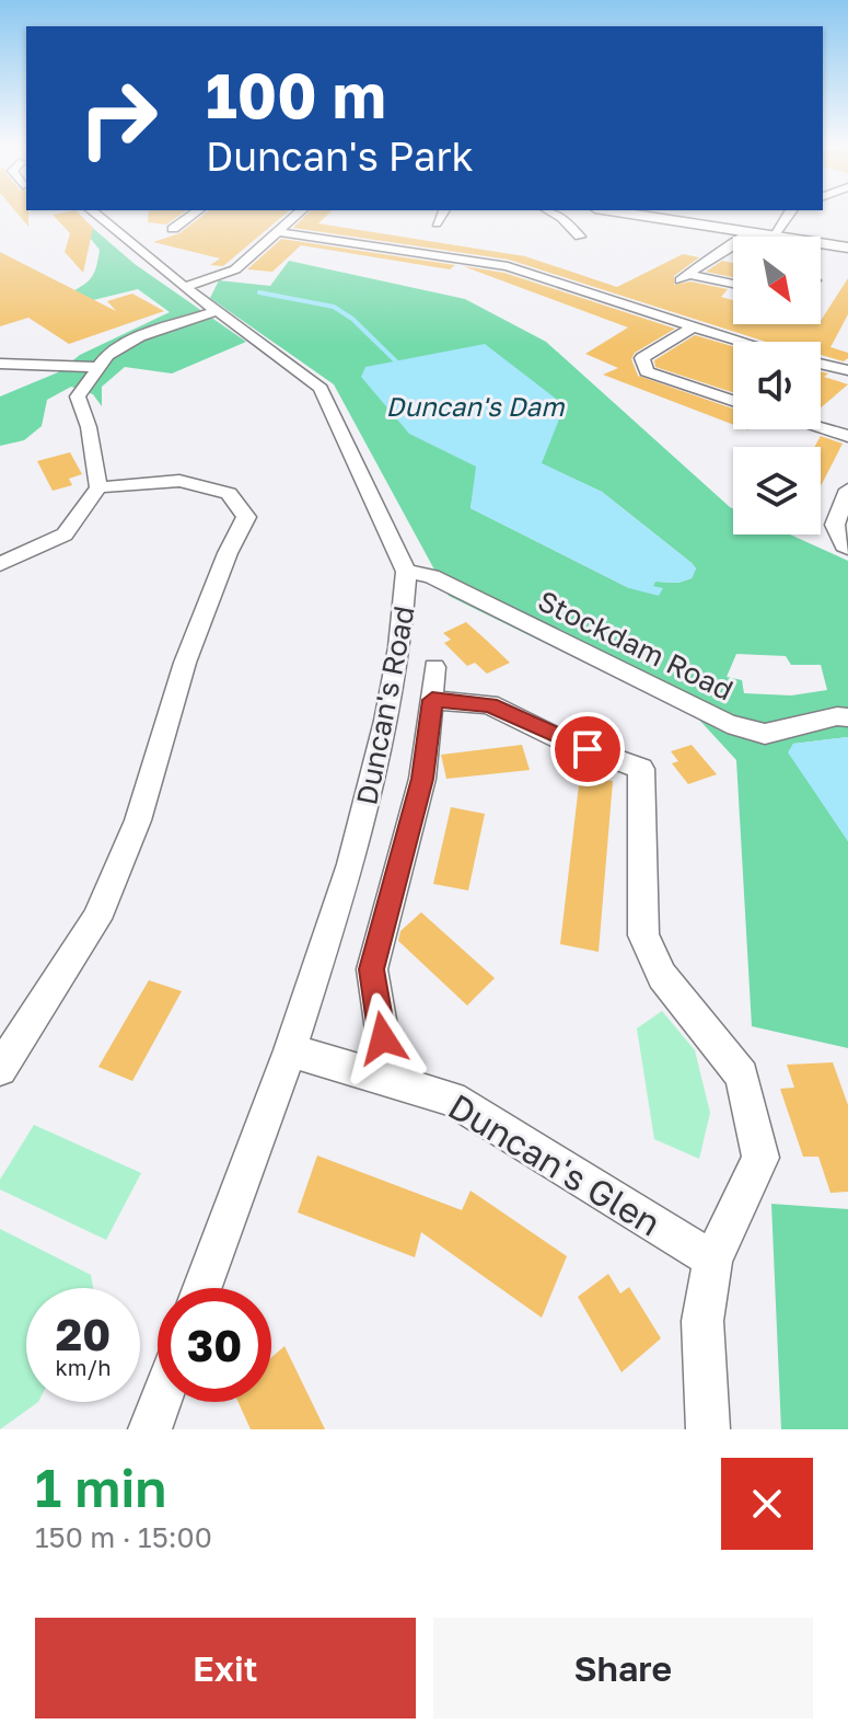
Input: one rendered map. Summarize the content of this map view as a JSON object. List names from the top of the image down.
{
  "streets": {
    "street": ["Stockdam Road", "Duncan's Road", "Duncan's Glen"]
  },
  "crossings": [
    ["Stockdam Road", "Duncan's Road"],
    ["Duncan's Road", "Duncan's Glen"]
  ],
  "water": ["Duncan's Dam"],
  "north": "bottom right",
  "page": {
    "turn": ["100 m", "Duncan's Park"],
    "speed": "20 km/h",
    "limit": "30",
    "heading": ["1 min", "150 m · 15:00"],
    "buttons": ["Exit", "Share"]
  }
}
